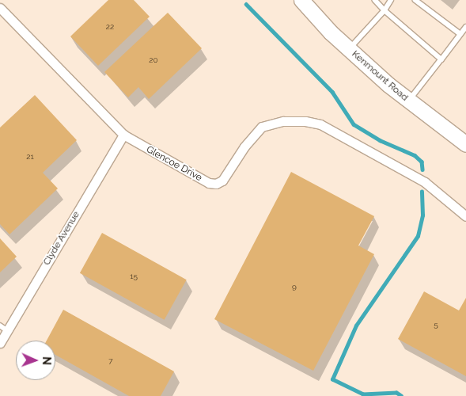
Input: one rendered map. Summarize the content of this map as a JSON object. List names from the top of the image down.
{
  "streets": {
    "main road": ["Kenmount Road"],
    "street": ["Glencoe Drive", "Clyde Avenue"]
  },
  "crossings": [
    ["Glencoe Drive", "Clyde Avenue"]
  ],
  "house_numbers": [
    "22",
    "20",
    "21",
    "15",
    "9",
    "5",
    "7"
  ],
  "north": "right"
}
